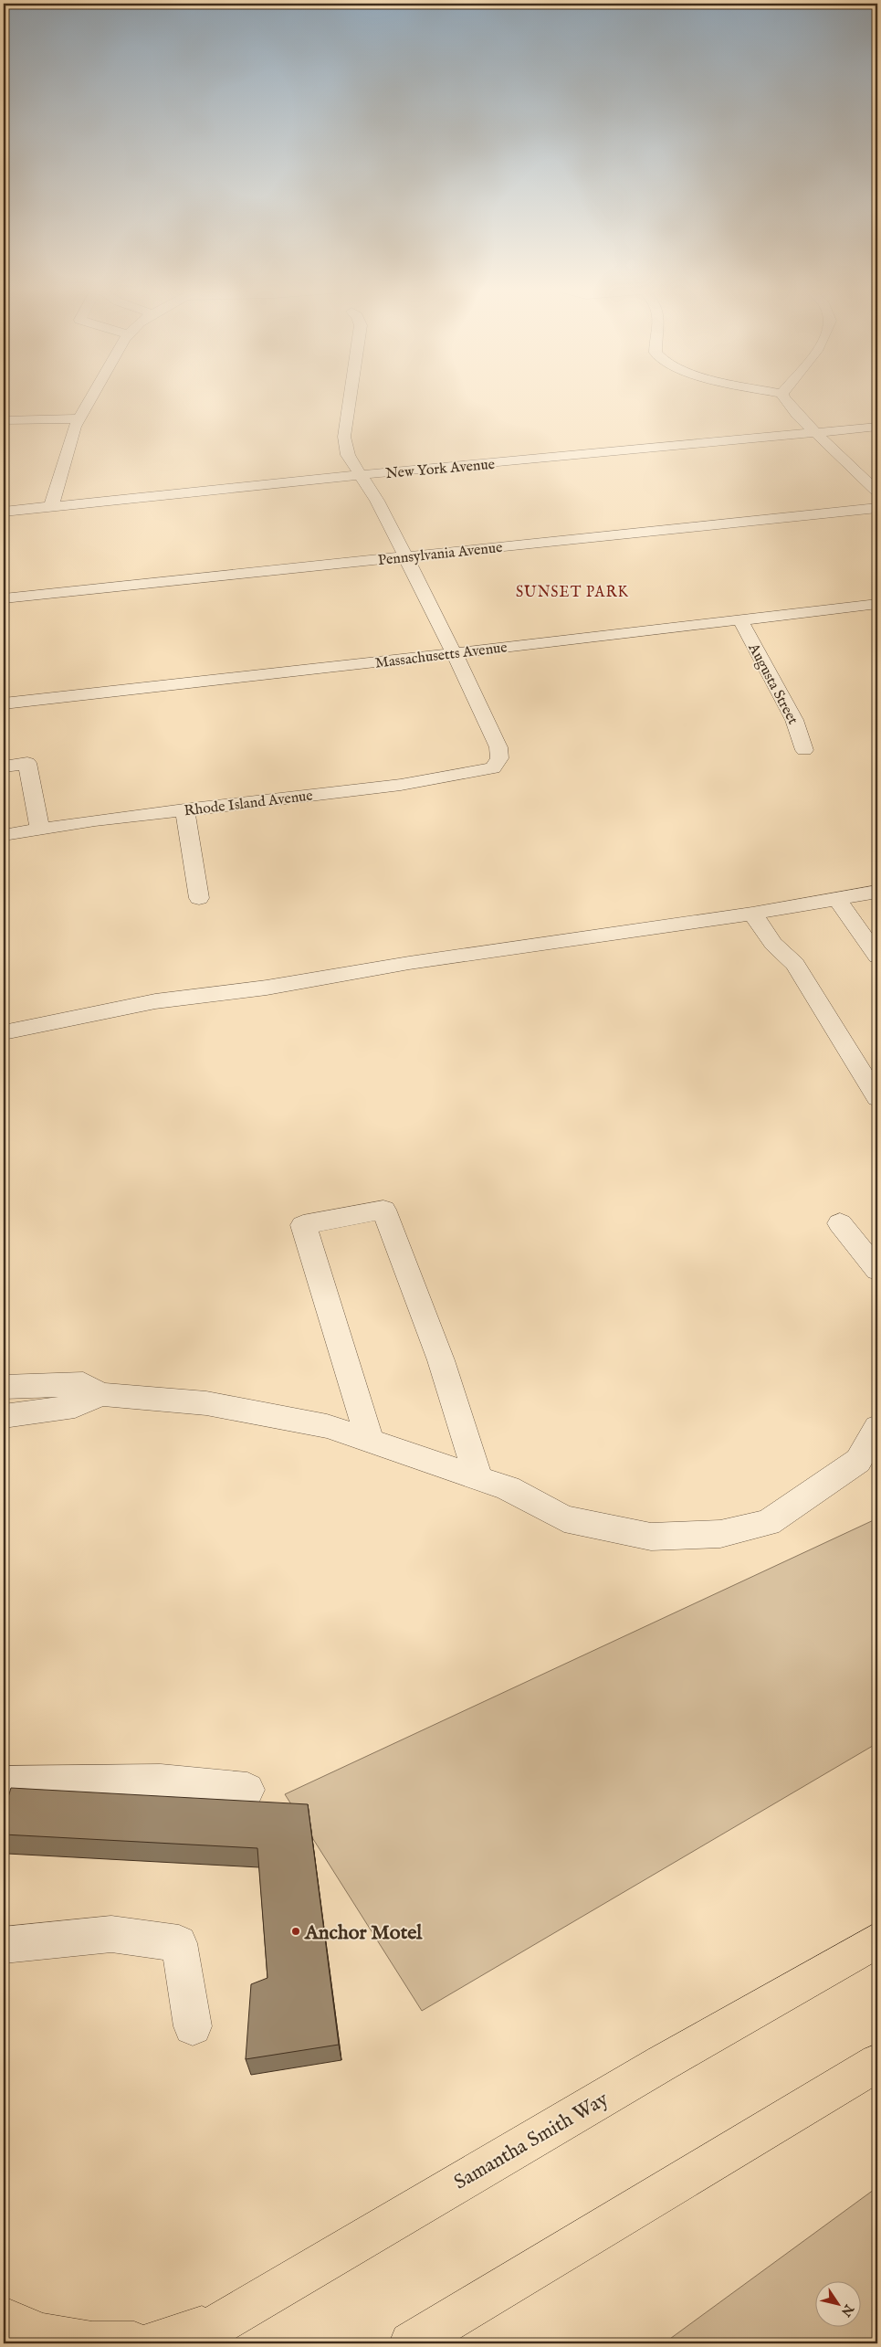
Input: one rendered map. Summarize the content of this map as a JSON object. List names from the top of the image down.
{
  "streets": {
    "highway": ["Samantha Smith Way"],
    "street": [
      "New York Avenue",
      "Pennsylvania Avenue",
      "Massachusetts Avenue",
      "Augusta Street",
      "Rhode Island Avenue"
    ]
  },
  "crossings": [
    ["Massachusetts Avenue", "Augusta Street"],
    ["Massachusetts Avenue", "Rhode Island Avenue"]
  ],
  "districts": ["SUNSET PARK"],
  "places": ["Anchor Motel"],
  "north": "bottom right"
}
